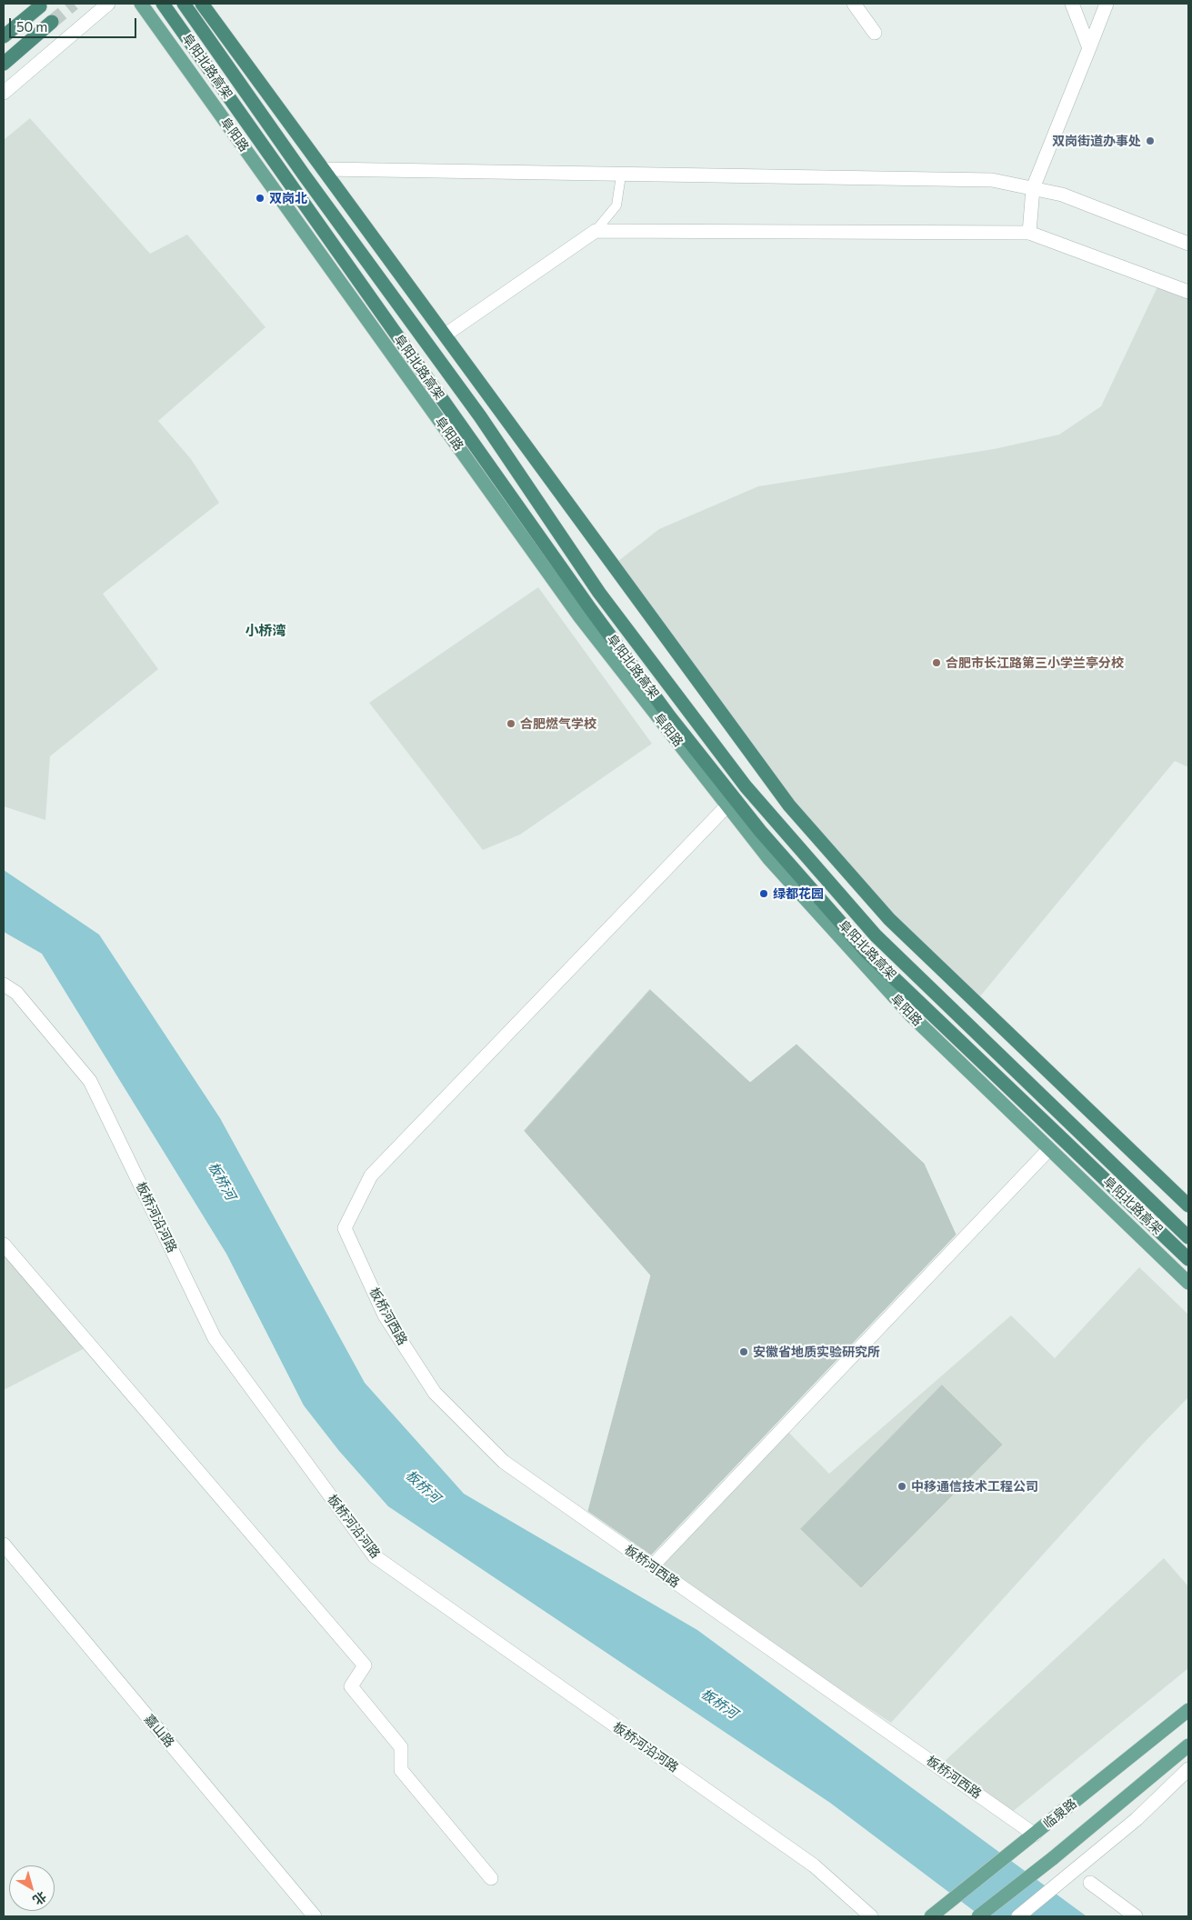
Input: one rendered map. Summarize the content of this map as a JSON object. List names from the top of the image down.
{
  "streets": {
    "highway": ["阜阳北路高架"],
    "main road": ["阜阳路", "临泉路"],
    "street": ["板桥河沿河路", "板桥河西路", "嘉山路"]
  },
  "crossings": [
    ["阜阳路", "板桥河西路"],
    ["板桥河西路", "临泉路"]
  ],
  "districts": ["小桥湾"],
  "water": ["板桥河"],
  "places": [
    "双岗街道办事处",
    "双岗北",
    "合肥市长江路第三小学兰亭分校",
    "合肥燃气学校",
    "绿都花园",
    "安徽省地质实验研究所",
    "中移通信技术工程公司"
  ],
  "scale_bar": "50 m",
  "north": "bottom right"
}
